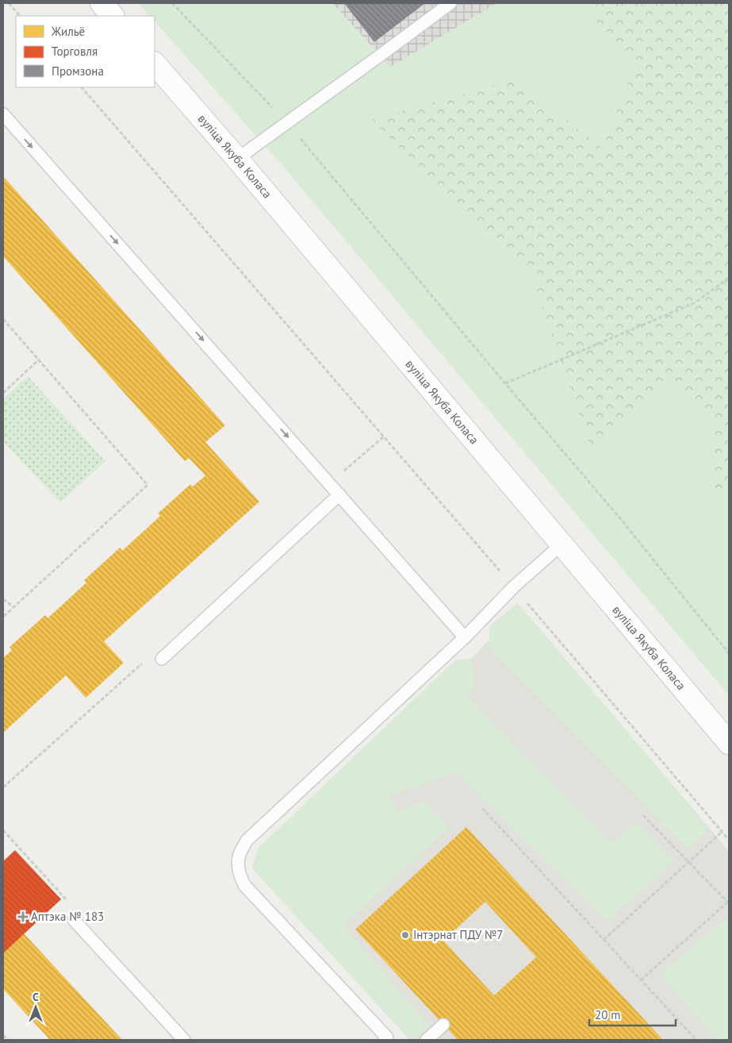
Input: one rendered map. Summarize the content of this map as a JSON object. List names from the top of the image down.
{
  "streets": {
    "street": ["вуліца Якуба Коласа"]
  },
  "places": {
    "health": ["Аптэка № 183"],
    "other": ["Інтэрнат ПДУ №7"]
  },
  "legend": ["Жильё", "Торговля", "Промзона"],
  "scale_bar": "20 m",
  "north": "top"
}
